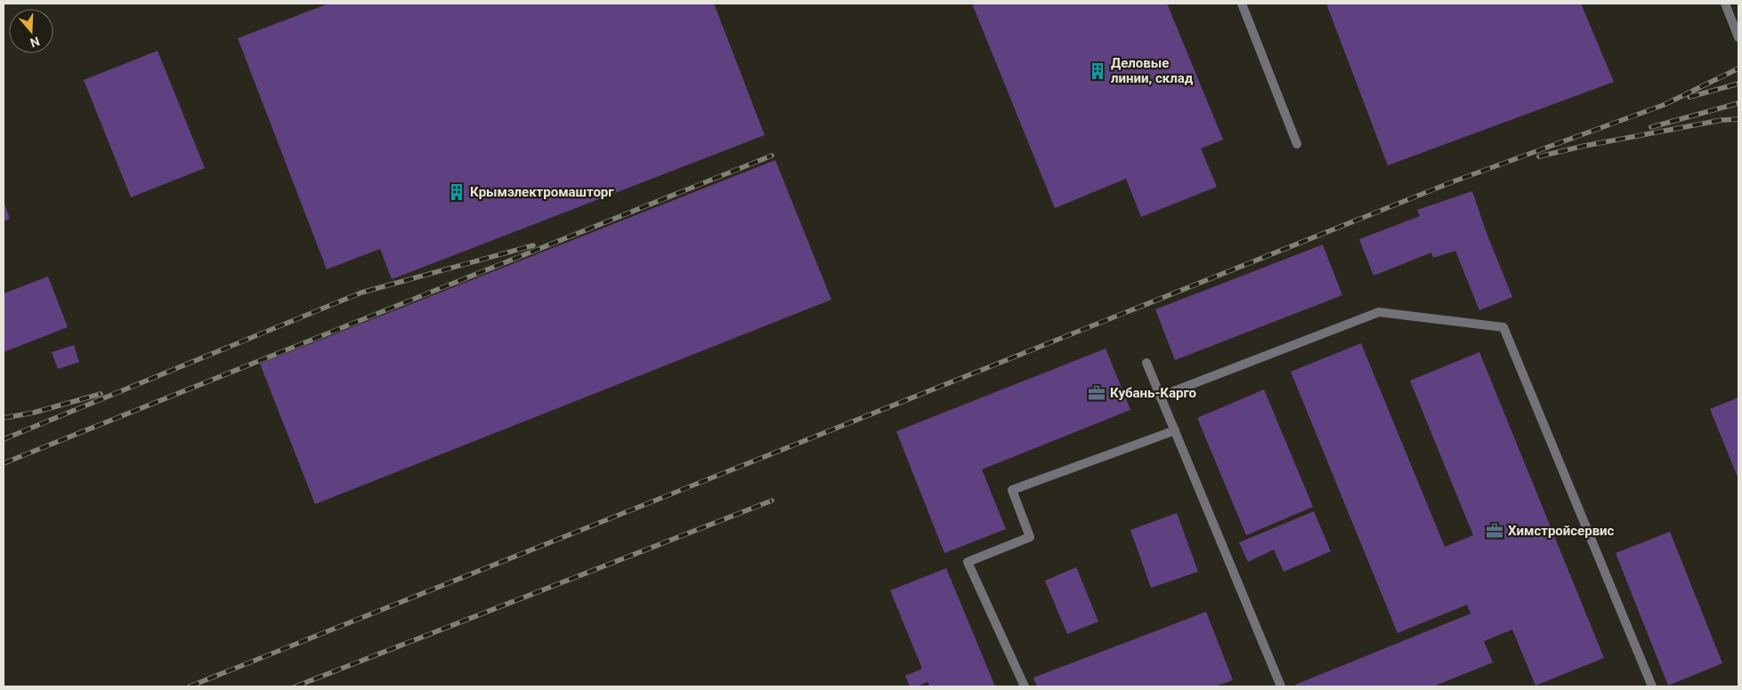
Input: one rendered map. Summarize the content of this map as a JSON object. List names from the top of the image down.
{
  "places": {
    "building": ["Деловые линии, склад", "Крымэлектромашторг"],
    "office": ["Кубань-Карго", "Химстройсервис"]
  },
  "north": "bottom"
}
